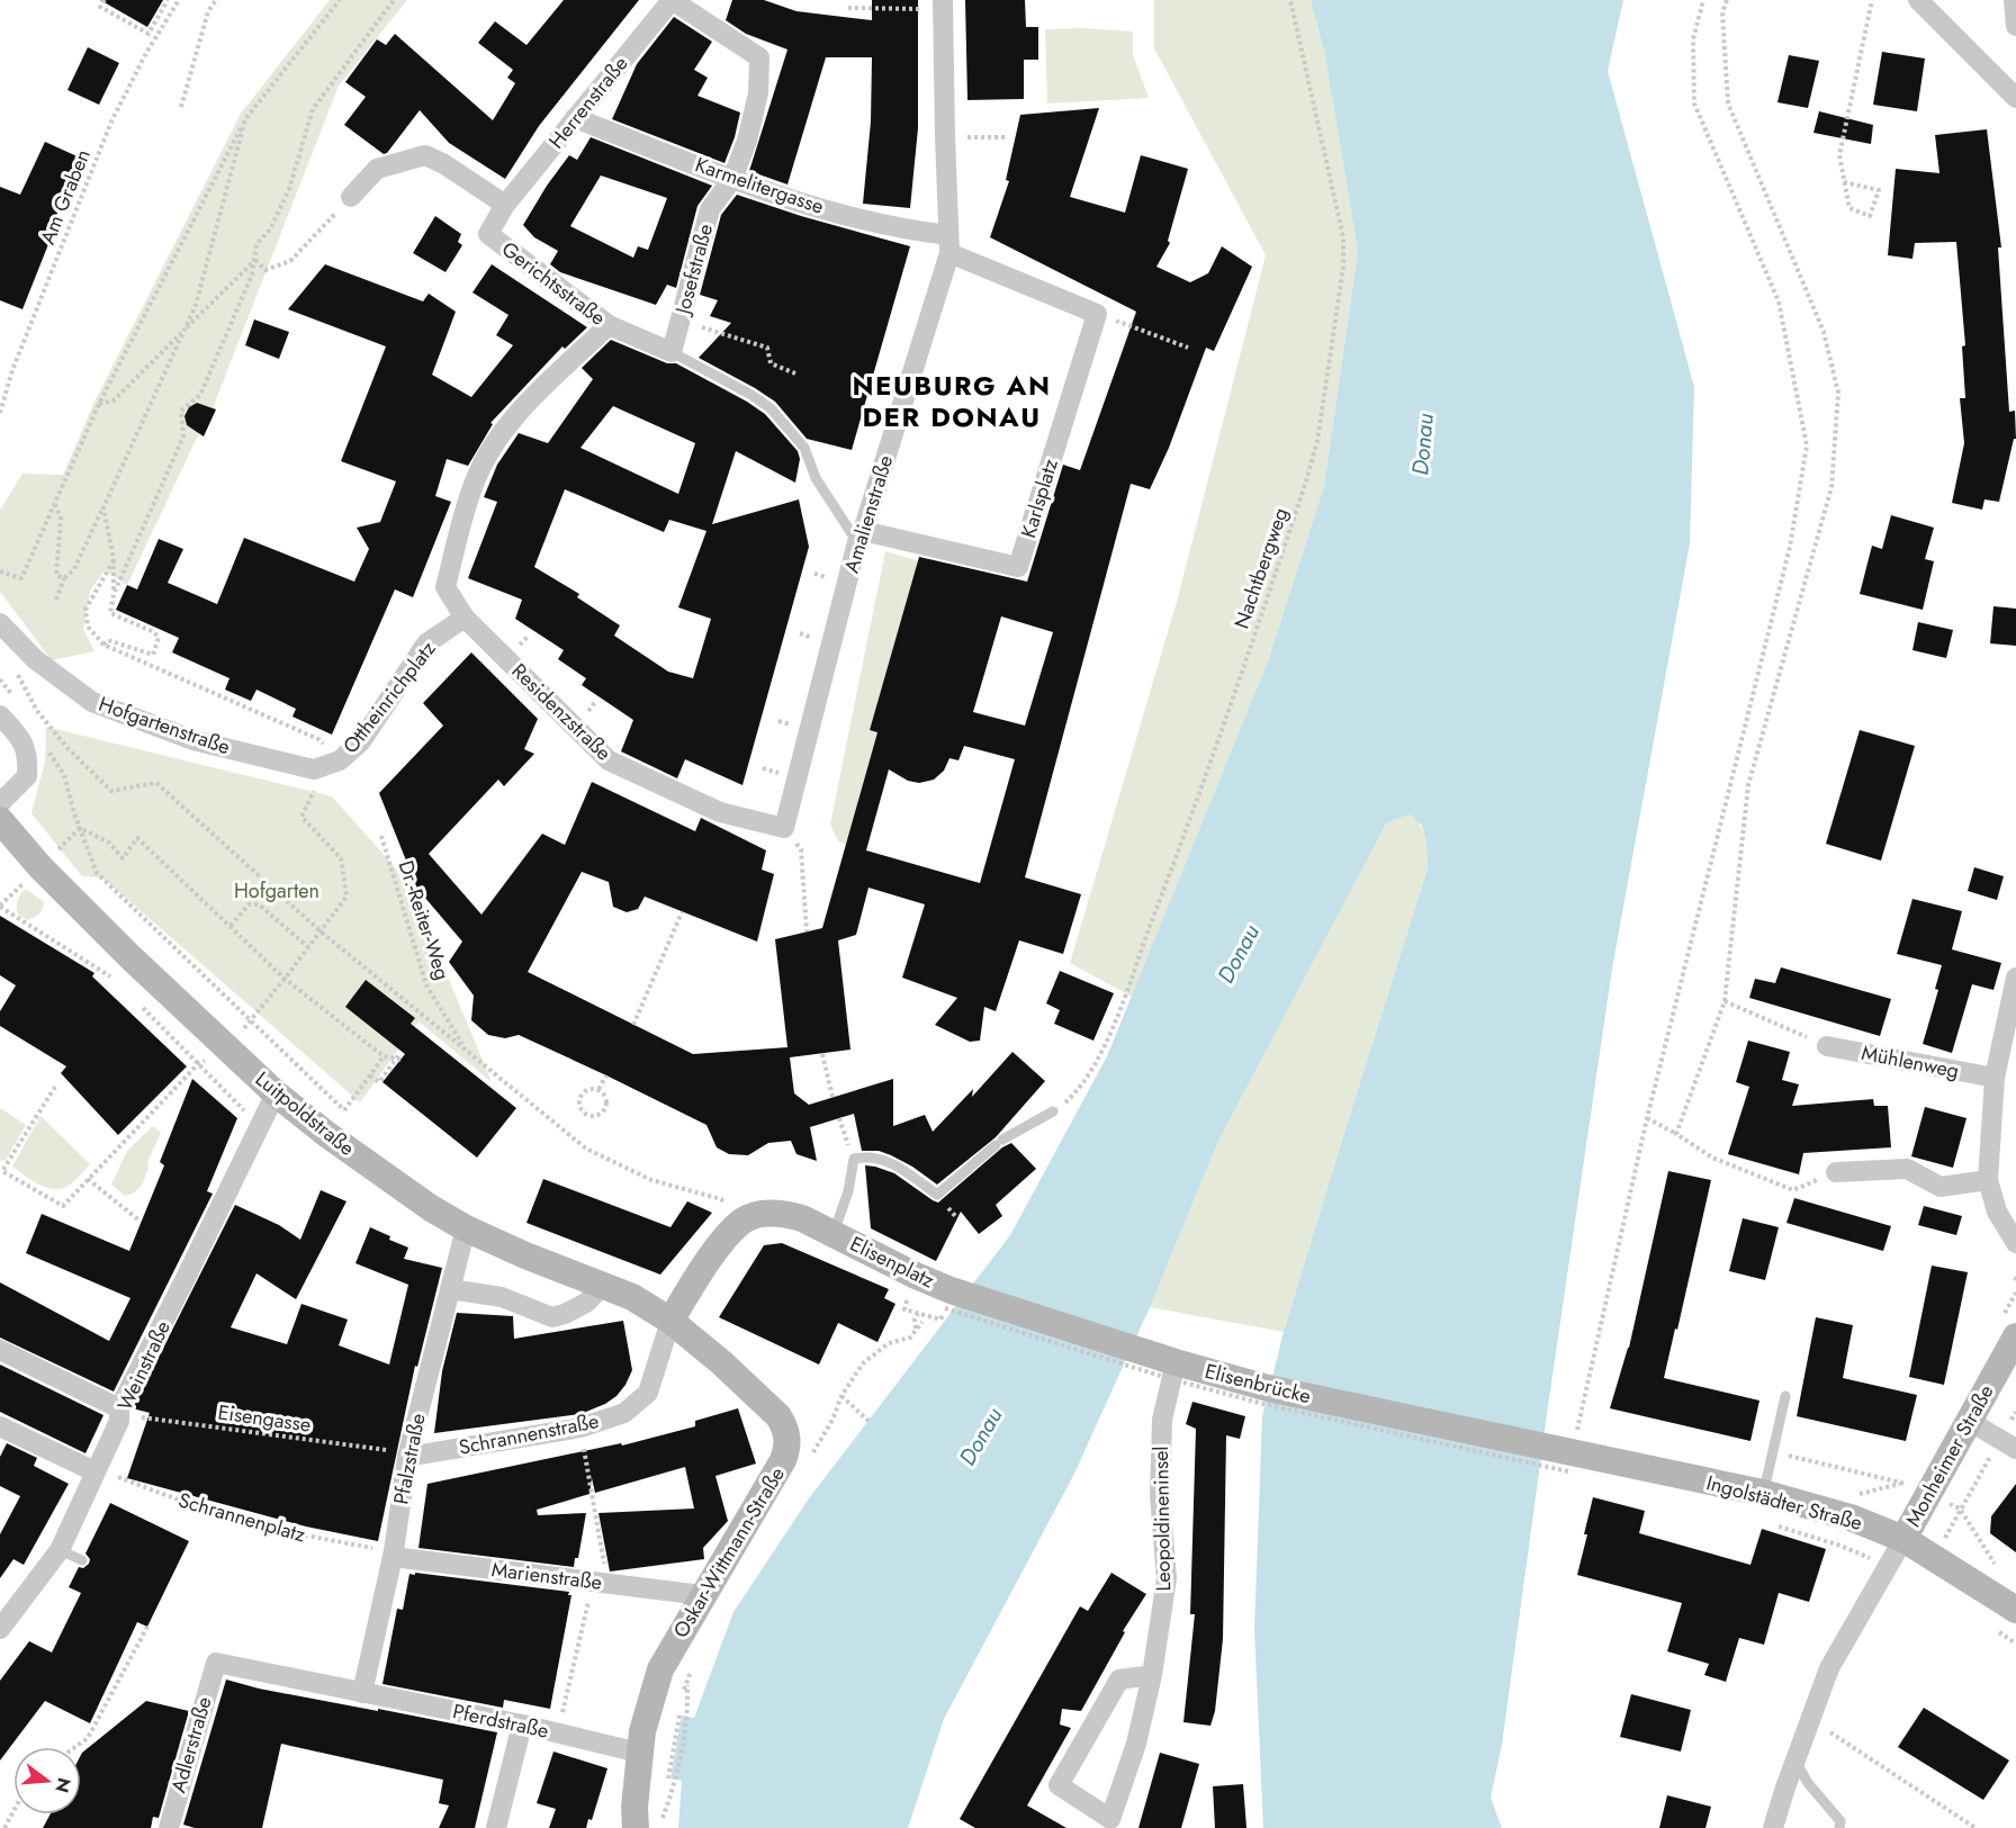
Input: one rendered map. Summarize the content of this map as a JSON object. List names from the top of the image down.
{
  "streets": {
    "main road": [
      "Luitpoldstraße",
      "Elisenplatz",
      "Elisenbrücke",
      "Monheimer Straße",
      "Ingolstädter Straße",
      "Oskar-Wittmann-Straße"
    ],
    "street": [
      "Herrenstraße",
      "Karmelitergasse",
      "Josefstraße",
      "Gerichtsstraße",
      "Karlsplatz",
      "Amalienstraße",
      "Ottheinrichplatz",
      "Residenzstraße",
      "Hofgartenstraße",
      "Mühlenweg",
      "Weinstraße",
      "Schrannenstraße",
      "Pfalzstraße",
      "Leopoldineninsel",
      "Marienstraße",
      "Pferdstraße",
      "Adlerstraße"
    ],
    "path": [
      "Am Graben",
      "Nachtbergweg",
      "Dr.-Reiter-Weg",
      "Eisengasse",
      "Schrannenplatz"
    ]
  },
  "crossings": [
    ["Herrenstraße", "Karmelitergasse"],
    ["Herrenstraße", "Josefstraße"],
    ["Herrenstraße", "Gerichtsstraße"],
    ["Karmelitergasse", "Josefstraße"],
    ["Karmelitergasse", "Amalienstraße"],
    ["Josefstraße", "Gerichtsstraße"],
    ["Karlsplatz", "Amalienstraße"],
    ["Amalienstraße", "Residenzstraße"],
    ["Ottheinrichplatz", "Residenzstraße"],
    ["Ottheinrichplatz", "Hofgartenstraße"],
    ["Luitpoldstraße", "Elisenplatz"],
    ["Luitpoldstraße", "Weinstraße"],
    ["Luitpoldstraße", "Schrannenstraße"],
    ["Luitpoldstraße", "Pfalzstraße"],
    ["Luitpoldstraße", "Oskar-Wittmann-Straße"],
    ["Elisenplatz", "Elisenbrücke"],
    ["Elisenplatz", "Schrannenstraße"],
    ["Elisenplatz", "Oskar-Wittmann-Straße"],
    ["Weinstraße", "Eisengasse"],
    ["Weinstraße", "Schrannenplatz"],
    ["Elisenbrücke", "Ingolstädter Straße"],
    ["Elisenbrücke", "Leopoldineninsel"],
    ["Eisengasse", "Schrannenstraße"],
    ["Eisengasse", "Pfalzstraße"],
    ["Schrannenstraße", "Pfalzstraße"],
    ["Schrannenstraße", "Oskar-Wittmann-Straße"],
    ["Monheimer Straße", "Ingolstädter Straße"],
    ["Pfalzstraße", "Schrannenplatz"],
    ["Pfalzstraße", "Marienstraße"],
    ["Pfalzstraße", "Pferdstraße"],
    ["Pfalzstraße", "Adlerstraße"],
    ["Schrannenplatz", "Marienstraße"],
    ["Oskar-Wittmann-Straße", "Marienstraße"],
    ["Oskar-Wittmann-Straße", "Pferdstraße"],
    ["Pferdstraße", "Adlerstraße"]
  ],
  "districts": ["NEUBURG AN DER DONAU"],
  "water": ["Donau"],
  "parks": ["Hofgarten"],
  "north": "right"
}
